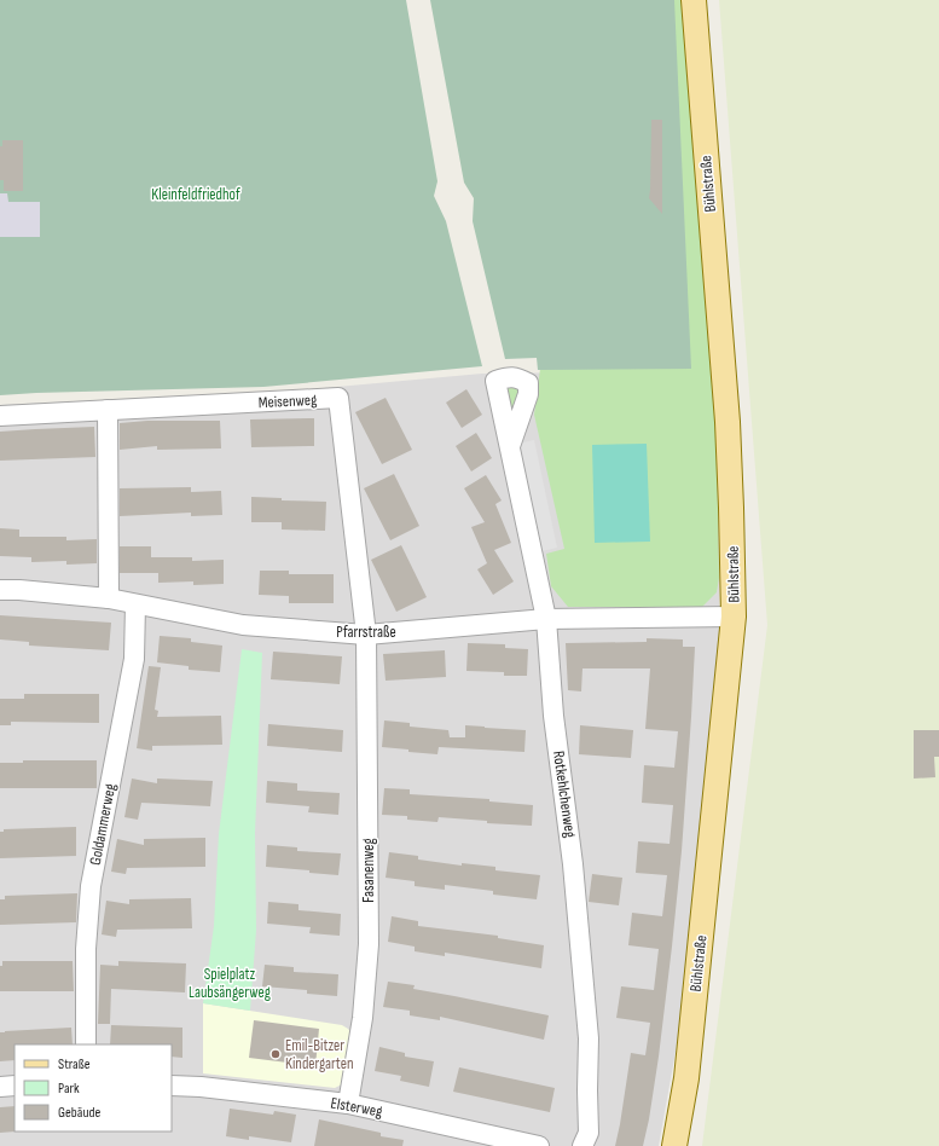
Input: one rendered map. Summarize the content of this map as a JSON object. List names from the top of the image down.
{
  "streets": {
    "main road": ["Bühlstraße"],
    "street": [
      "Meisenweg",
      "Pfarrstraße",
      "Rotkehlchenweg",
      "Goldammerweg",
      "Fasanenweg",
      "Elsterweg"
    ]
  },
  "crossings": [
    ["Bühlstraße", "Pfarrstraße"],
    ["Meisenweg", "Pfarrstraße"],
    ["Meisenweg", "Fasanenweg"],
    ["Pfarrstraße", "Rotkehlchenweg"],
    ["Pfarrstraße", "Goldammerweg"],
    ["Pfarrstraße", "Fasanenweg"],
    ["Fasanenweg", "Elsterweg"]
  ],
  "parks": ["Kleinfeldfriedhof", "Spielplatz Laubsängerweg"],
  "places": ["Emil-Bitzer Kindergarten"],
  "legend": ["Straße", "Park", "Gebäude"]
}
